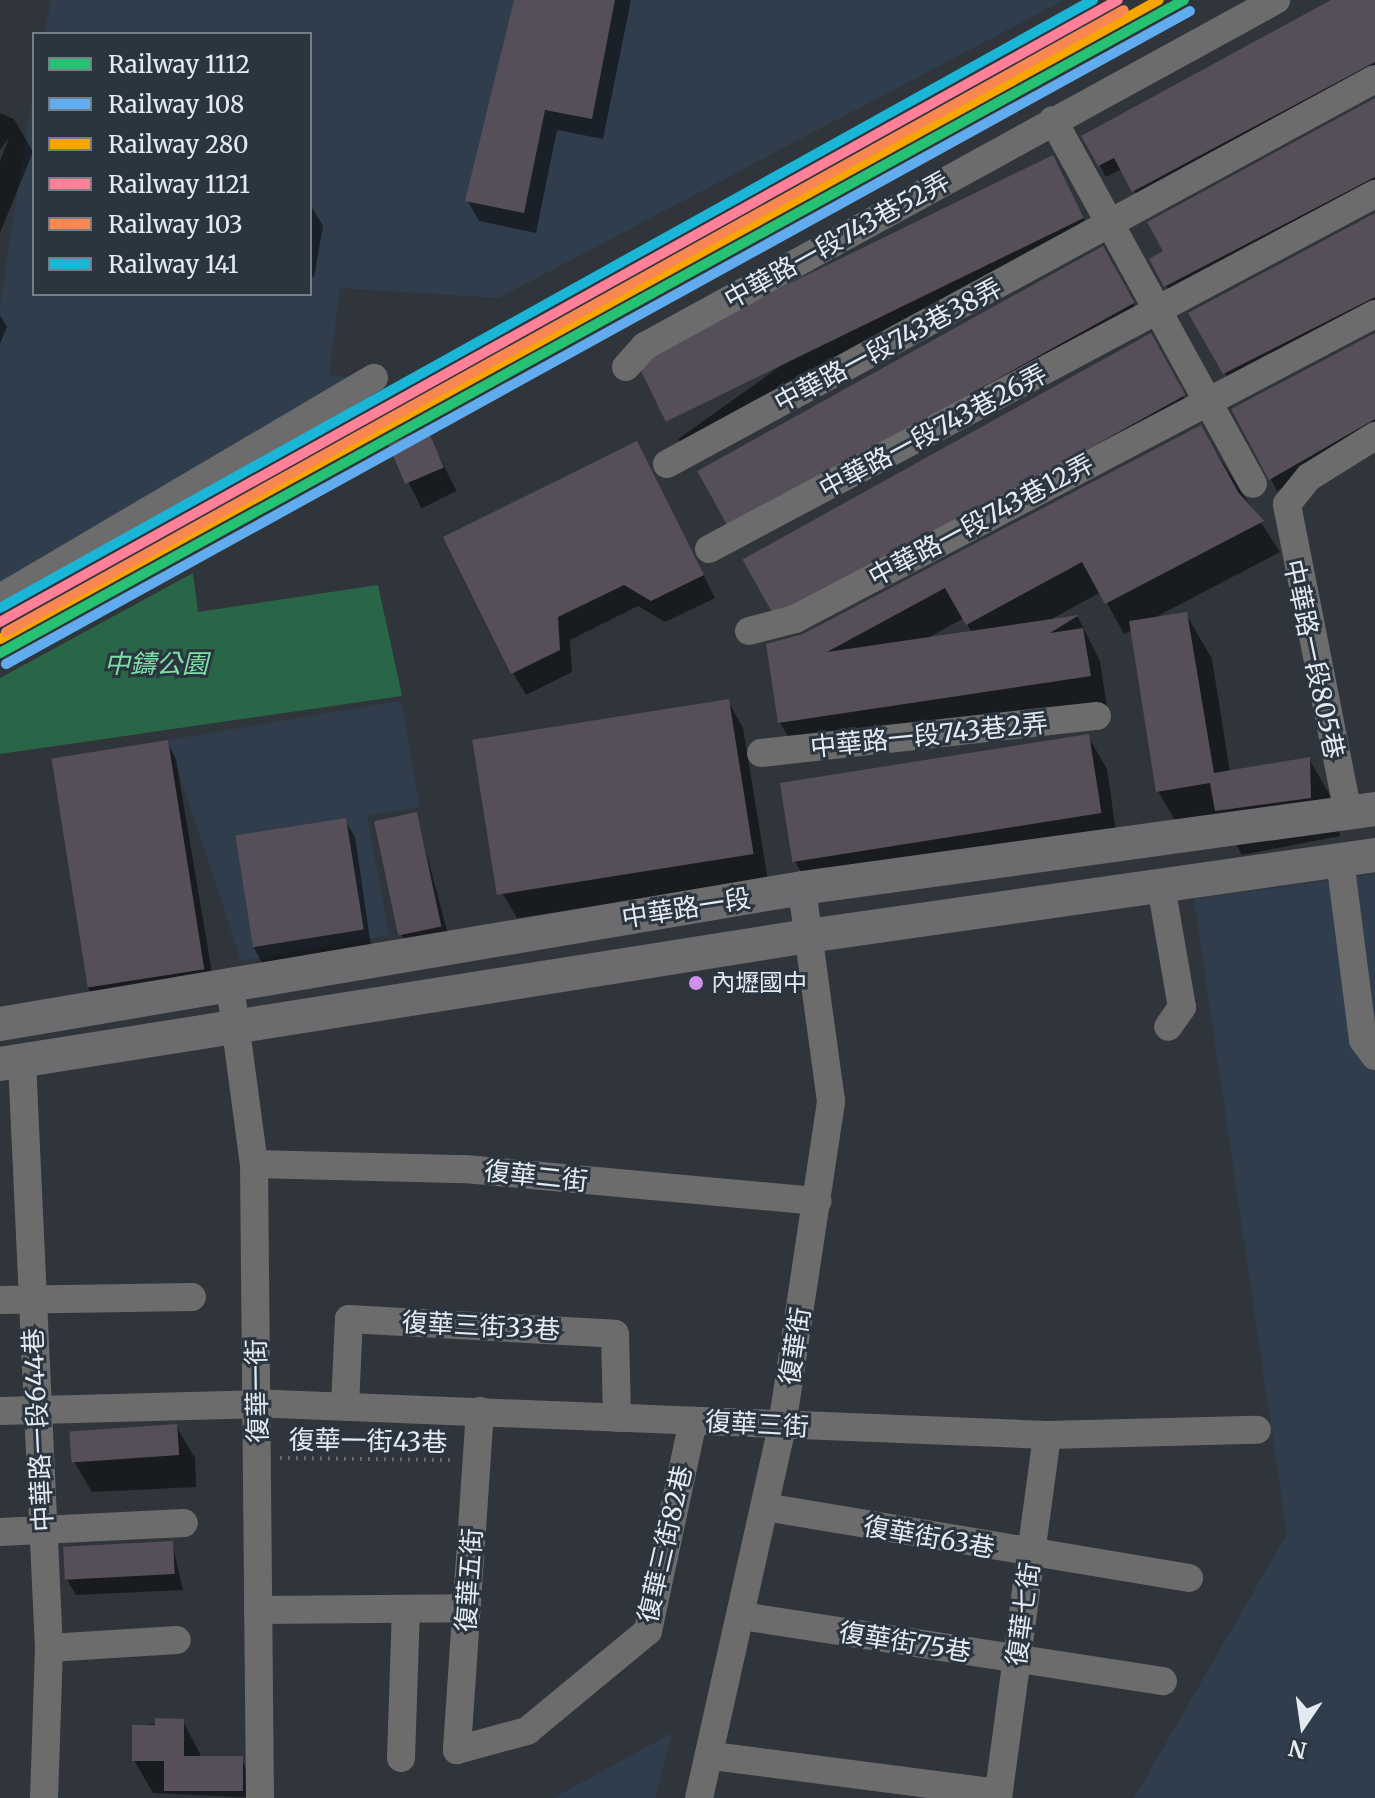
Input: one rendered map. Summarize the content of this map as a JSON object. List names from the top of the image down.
{
  "streets": {
    "main road": ["中華路一段"],
    "street": [
      "中華路一段743巷52弄",
      "中華路一段743巷38弄",
      "中華路一段743巷26弄",
      "中華路一段743巷12弄",
      "中華路一段805巷",
      "中華路一段743巷2弄",
      "復華二街",
      "復華三街33巷",
      "復華街",
      "復華一街",
      "復華三街",
      "中華路一段644巷",
      "復華街63巷",
      "復華三街82巷",
      "復華五街",
      "復華七街",
      "復華街75巷"
    ],
    "path": ["復華一街43巷"]
  },
  "crossings": [
    ["中華路一段805巷", "中華路一段"],
    ["中華路一段", "復華街"],
    ["中華路一段", "復華一街"],
    ["中華路一段", "中華路一段644巷"],
    ["復華二街", "復華街"],
    ["復華二街", "復華一街"],
    ["復華三街33巷", "復華三街"],
    ["復華街", "復華三街"],
    ["復華街", "復華街63巷"],
    ["復華街", "復華街75巷"],
    ["復華一街", "復華三街"],
    ["復華一街", "復華一街43巷"],
    ["復華三街", "中華路一段644巷"],
    ["復華三街", "復華三街82巷"],
    ["復華三街", "復華五街"],
    ["復華三街", "復華七街"],
    ["復華一街43巷", "復華五街"],
    ["復華街63巷", "復華七街"],
    ["復華三街82巷", "復華五街"],
    ["復華七街", "復華街75巷"]
  ],
  "parks": ["中鑄公園"],
  "places": ["內壢國中"],
  "lines": [
    "rail line 1112",
    "rail line 280",
    "rail line 1121",
    "rail line 141",
    "rail line 103",
    "rail line 108"
  ],
  "legend": [
    "Railway 1112",
    "Railway 108",
    "Railway 280",
    "Railway 1121",
    "Railway 103",
    "Railway 141"
  ],
  "north": "bottom"
}
